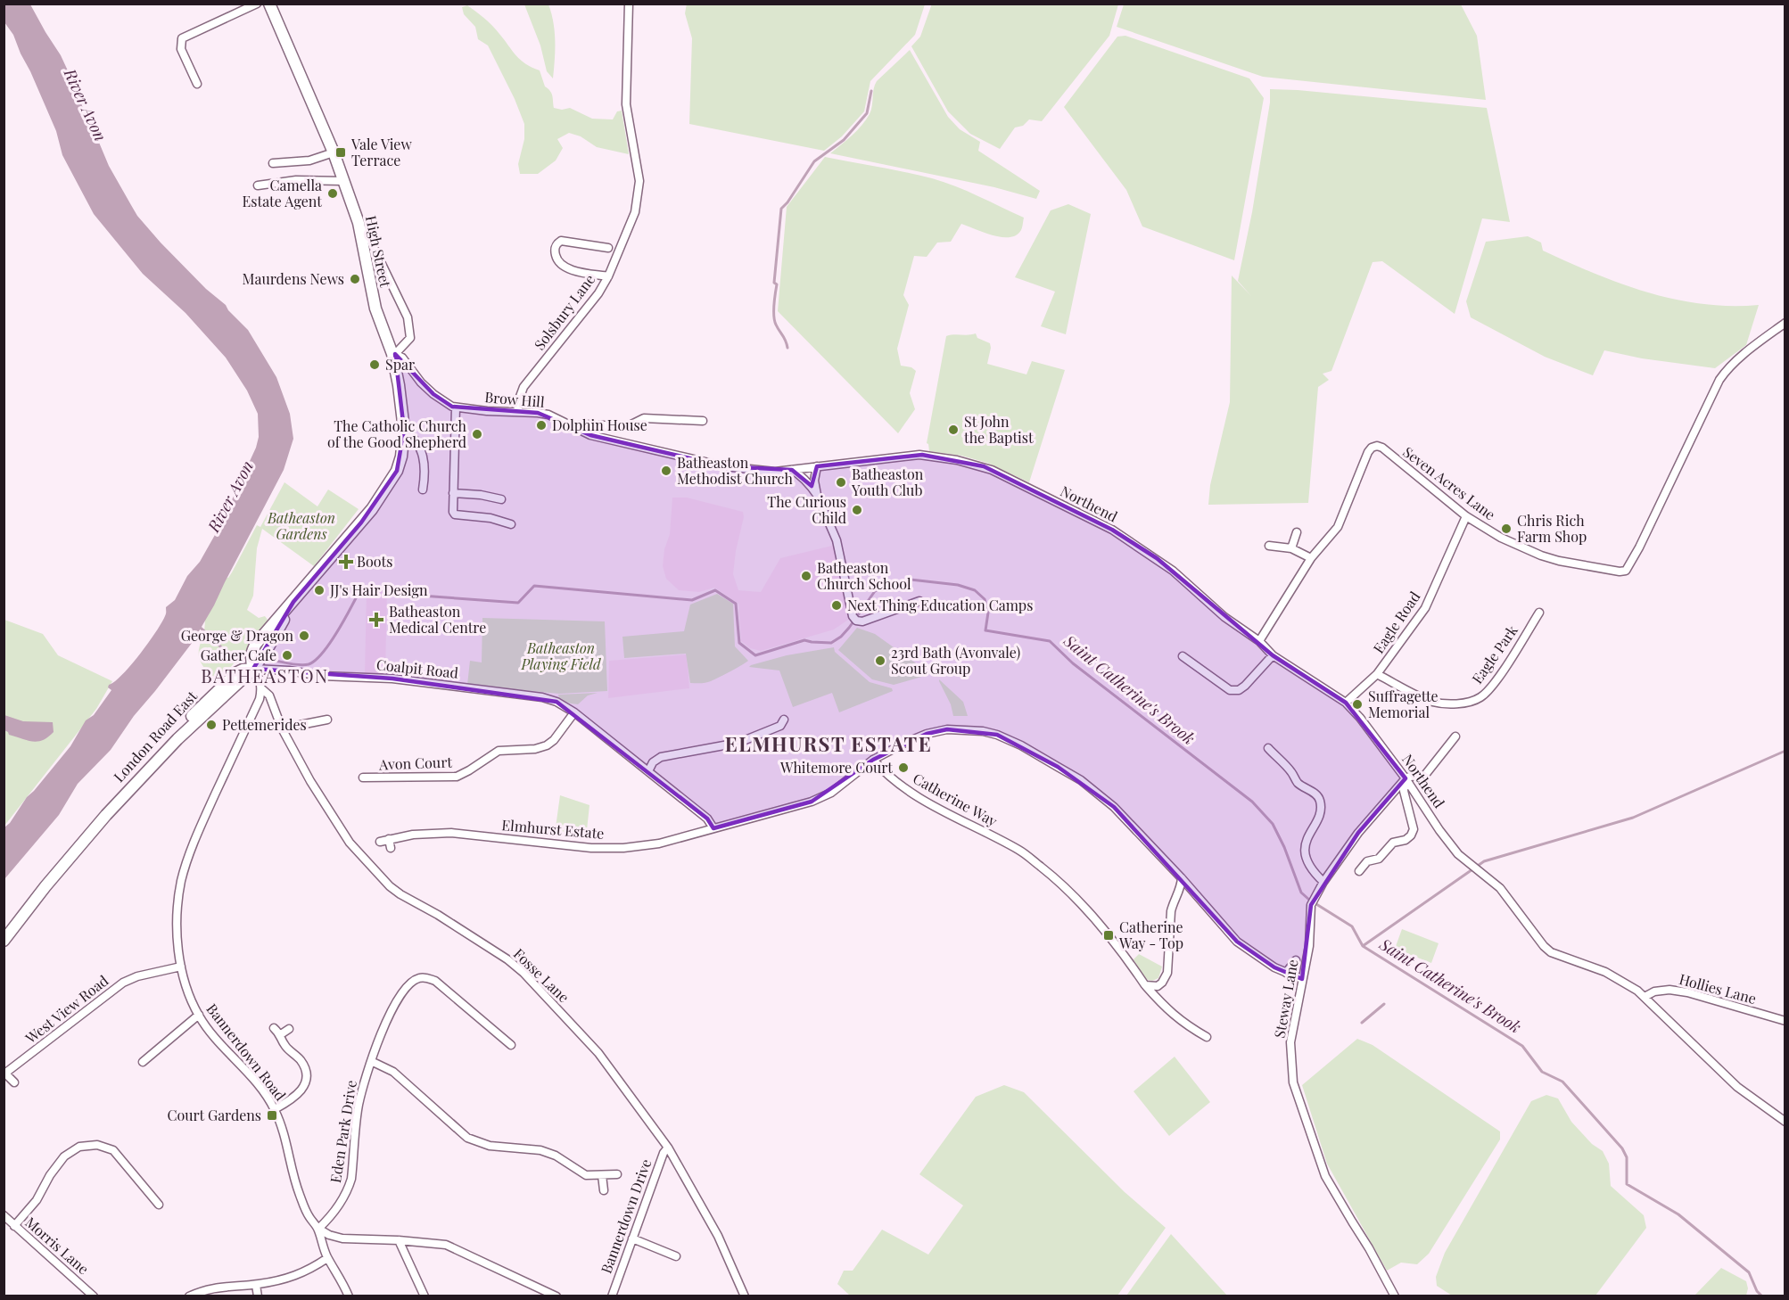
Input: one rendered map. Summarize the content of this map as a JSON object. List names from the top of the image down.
{
  "streets": {
    "street": [
      "High Street",
      "Solsbury Lane",
      "Brow Hill",
      "Seven Acres Lane",
      "Northend",
      "Eagle Road",
      "Eagle Park",
      "Coalpit Road",
      "London Road East",
      "Avon Court",
      "Catherine Way",
      "Elmhurst Estate",
      "Fosse Lane",
      "Hollies Lane",
      "Steway Lane",
      "West View Road",
      "Bannerdown Road",
      "Eden Park Drive",
      "Bannerdown Drive",
      "Morris Lane"
    ]
  },
  "crossings": [
    ["High Street", "Coalpit Road"],
    ["High Street", "London Road East"],
    ["Solsbury Lane", "Brow Hill"],
    ["Brow Hill", "Northend"],
    ["Seven Acres Lane", "Northend"],
    ["Seven Acres Lane", "Eagle Road"],
    ["Northend", "Eagle Road"],
    ["Northend", "Hollies Lane"],
    ["Northend", "Steway Lane"],
    ["Eagle Road", "Eagle Park"],
    ["Coalpit Road", "London Road East"],
    ["Coalpit Road", "Avon Court"],
    ["Catherine Way", "Elmhurst Estate"],
    ["Fosse Lane", "Bannerdown Road"],
    ["Fosse Lane", "Bannerdown Drive"],
    ["West View Road", "Bannerdown Road"],
    ["Bannerdown Road", "Eden Park Drive"]
  ],
  "districts": ["BATHEASTON", "ELMHURST ESTATE"],
  "water": ["River Avon", "Saint Catherine's Brook"],
  "parks": ["Batheaston Gardens", "Batheaston Playing Field"],
  "places": {
    "transit": ["Vale View Terrace", "Catherine Way - Top", "Court Gardens"],
    "other": [
      "Camella Estate Agent",
      "Maurdens News",
      "Spar",
      "Dolphin House",
      "St John the Baptist",
      "The Catholic Church of the Good Shepherd",
      "Batheaston Methodist Church",
      "Batheaston Youth Club",
      "The Curious Child",
      "Chris Rich Farm Shop",
      "Batheaston Church School",
      "JJ's Hair Design",
      "Next Thing Education Camps",
      "George & Dragon",
      "Gather Cafe",
      "23rd Bath (Avonvale) Scout Group",
      "Suffragette Memorial",
      "Pettemerides",
      "Whitemore Court"
    ],
    "health": ["Boots", "Batheaston Medical Centre"]
  }
}
